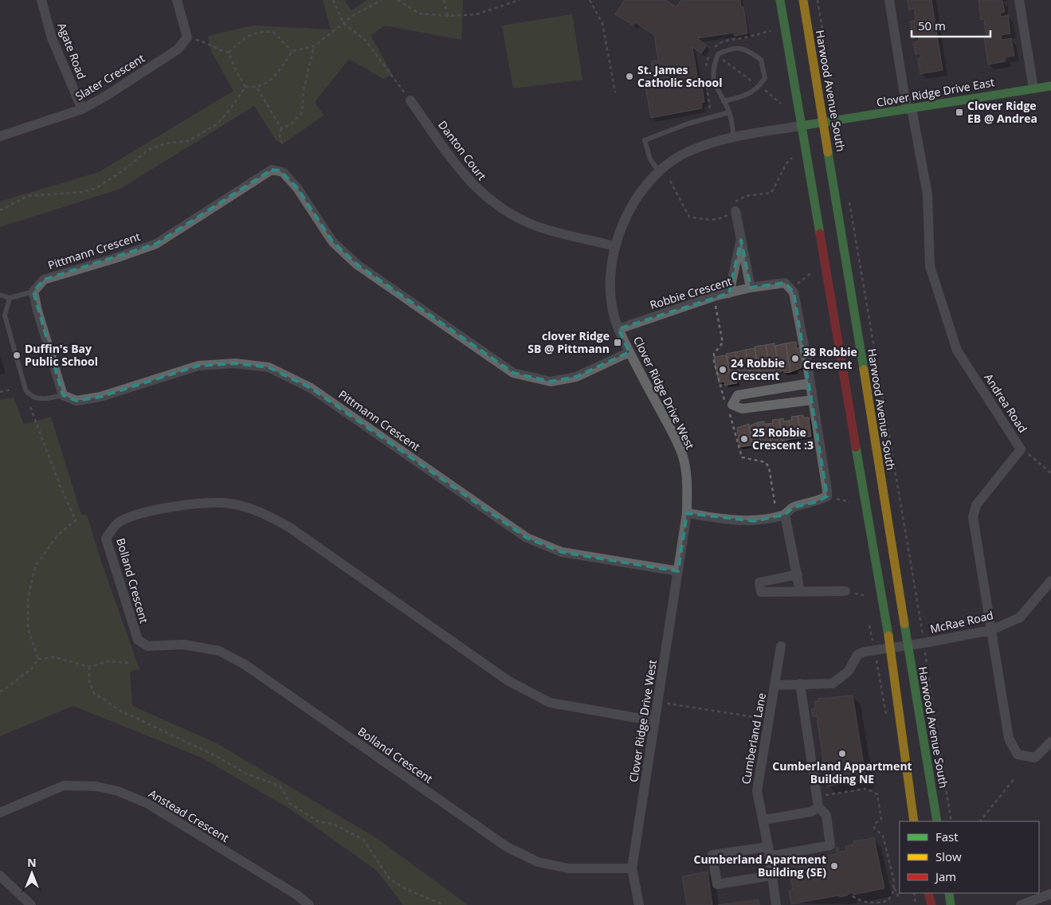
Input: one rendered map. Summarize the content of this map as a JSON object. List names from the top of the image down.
{
  "streets": {
    "main road": ["Harwood Avenue South", "Clover Ridge Drive East", "Clover Ridge Drive West"],
    "street": [
      "Agate Road",
      "Slater Crescent",
      "Danton Court",
      "Pittmann Crescent",
      "Robbie Crescent",
      "Andrea Road",
      "Bolland Crescent",
      "McRae Road",
      "Cumberland Lane",
      "Anstead Crescent"
    ]
  },
  "crossings": [
    ["Agate Road", "Slater Crescent"],
    ["Harwood Avenue South", "Clover Ridge Drive East"],
    ["Harwood Avenue South", "Clover Ridge Drive West"],
    ["Harwood Avenue South", "McRae Road"],
    ["Clover Ridge Drive East", "Clover Ridge Drive West"],
    ["Clover Ridge Drive East", "Andrea Road"],
    ["Danton Court", "Clover Ridge Drive West"],
    ["Pittmann Crescent", "Clover Ridge Drive West"],
    ["Robbie Crescent", "Clover Ridge Drive West"],
    ["Clover Ridge Drive West", "Bolland Crescent"],
    ["Andrea Road", "McRae Road"],
    ["McRae Road", "Cumberland Lane"]
  ],
  "places": {
    "other": [
      "St. James Catholic School",
      "Duffin's Bay Public School",
      "38 Robbie Crescent",
      "24 Robbie Crescent",
      "25 Robbie Crescent :3",
      "Cumberland Appartment Building NE",
      "Cumberland Apartment Building (SE)"
    ],
    "transit": ["Clover Ridge EB @ Andrea", "clover Ridge SB @ Pittmann"]
  },
  "legend": ["Fast", "Slow", "Jam"],
  "scale_bar": "50 m",
  "north": "top"
}
